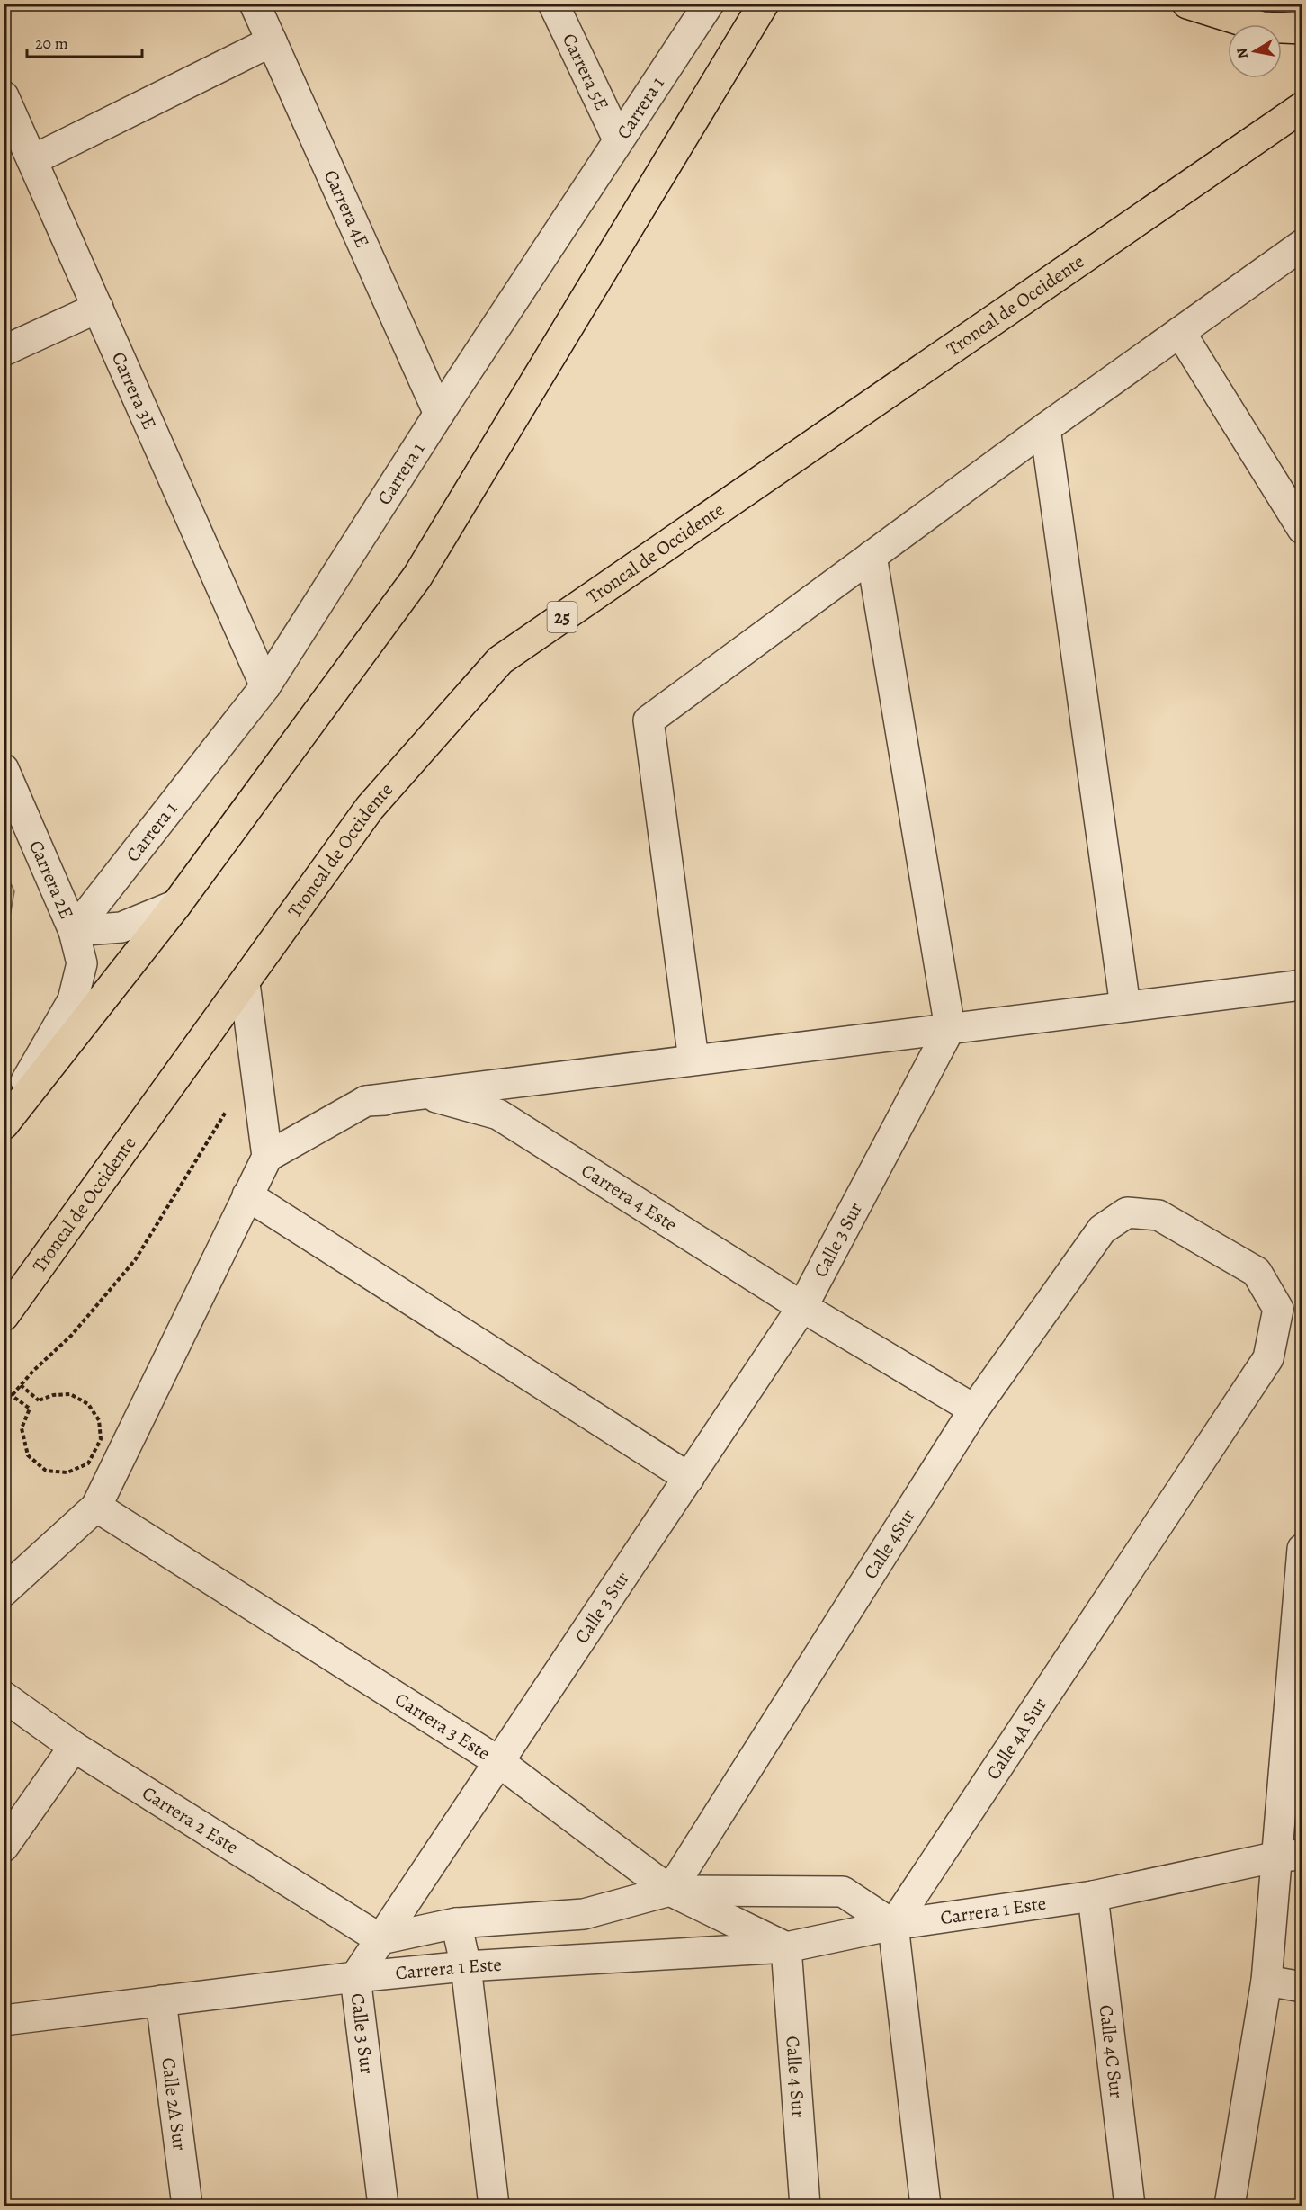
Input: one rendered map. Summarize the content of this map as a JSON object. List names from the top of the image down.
{
  "streets": {
    "highway": ["Troncal de Occidente", "25"],
    "street": [
      "Carrera 5E",
      "Carrera 1",
      "Carrera 4E",
      "Carrera 3E",
      "Carrera 2E",
      "Carrera 4 Este",
      "Calle 3 Sur",
      "Calle 4Sur",
      "Carrera 3 Este",
      "Calle 4A Sur",
      "Carrera 2 Este",
      "Carrera 1 Este",
      "Calle 4C Sur",
      "Calle 4 Sur",
      "Calle 2A Sur"
    ]
  },
  "crossings": [
    ["Carrera 5E", "Carrera 1"],
    ["Carrera 1", "Carrera 4E"],
    ["Carrera 1", "Carrera 3E"],
    ["Carrera 1", "Carrera 2E"],
    ["Carrera 4 Este", "Calle 3 Sur"],
    ["Carrera 4 Este", "Calle 4Sur"],
    ["Calle 3 Sur", "Carrera 3 Este"],
    ["Calle 3 Sur", "Carrera 2 Este"],
    ["Calle 3 Sur", "Carrera 1 Este"],
    ["Calle 4Sur", "Carrera 3 Este"],
    ["Calle 4Sur", "Calle 4A Sur"],
    ["Calle 4Sur", "Carrera 1 Este"],
    ["Carrera 3 Este", "Carrera 1 Este"],
    ["Carrera 3 Este", "Calle 4 Sur"],
    ["Calle 4A Sur", "Carrera 1 Este"],
    ["Carrera 2 Este", "Carrera 1 Este"],
    ["Carrera 1 Este", "Calle 4C Sur"],
    ["Carrera 1 Este", "Calle 4 Sur"],
    ["Carrera 1 Este", "Calle 2A Sur"]
  ],
  "scale_bar": "20 m",
  "north": "left"
}
